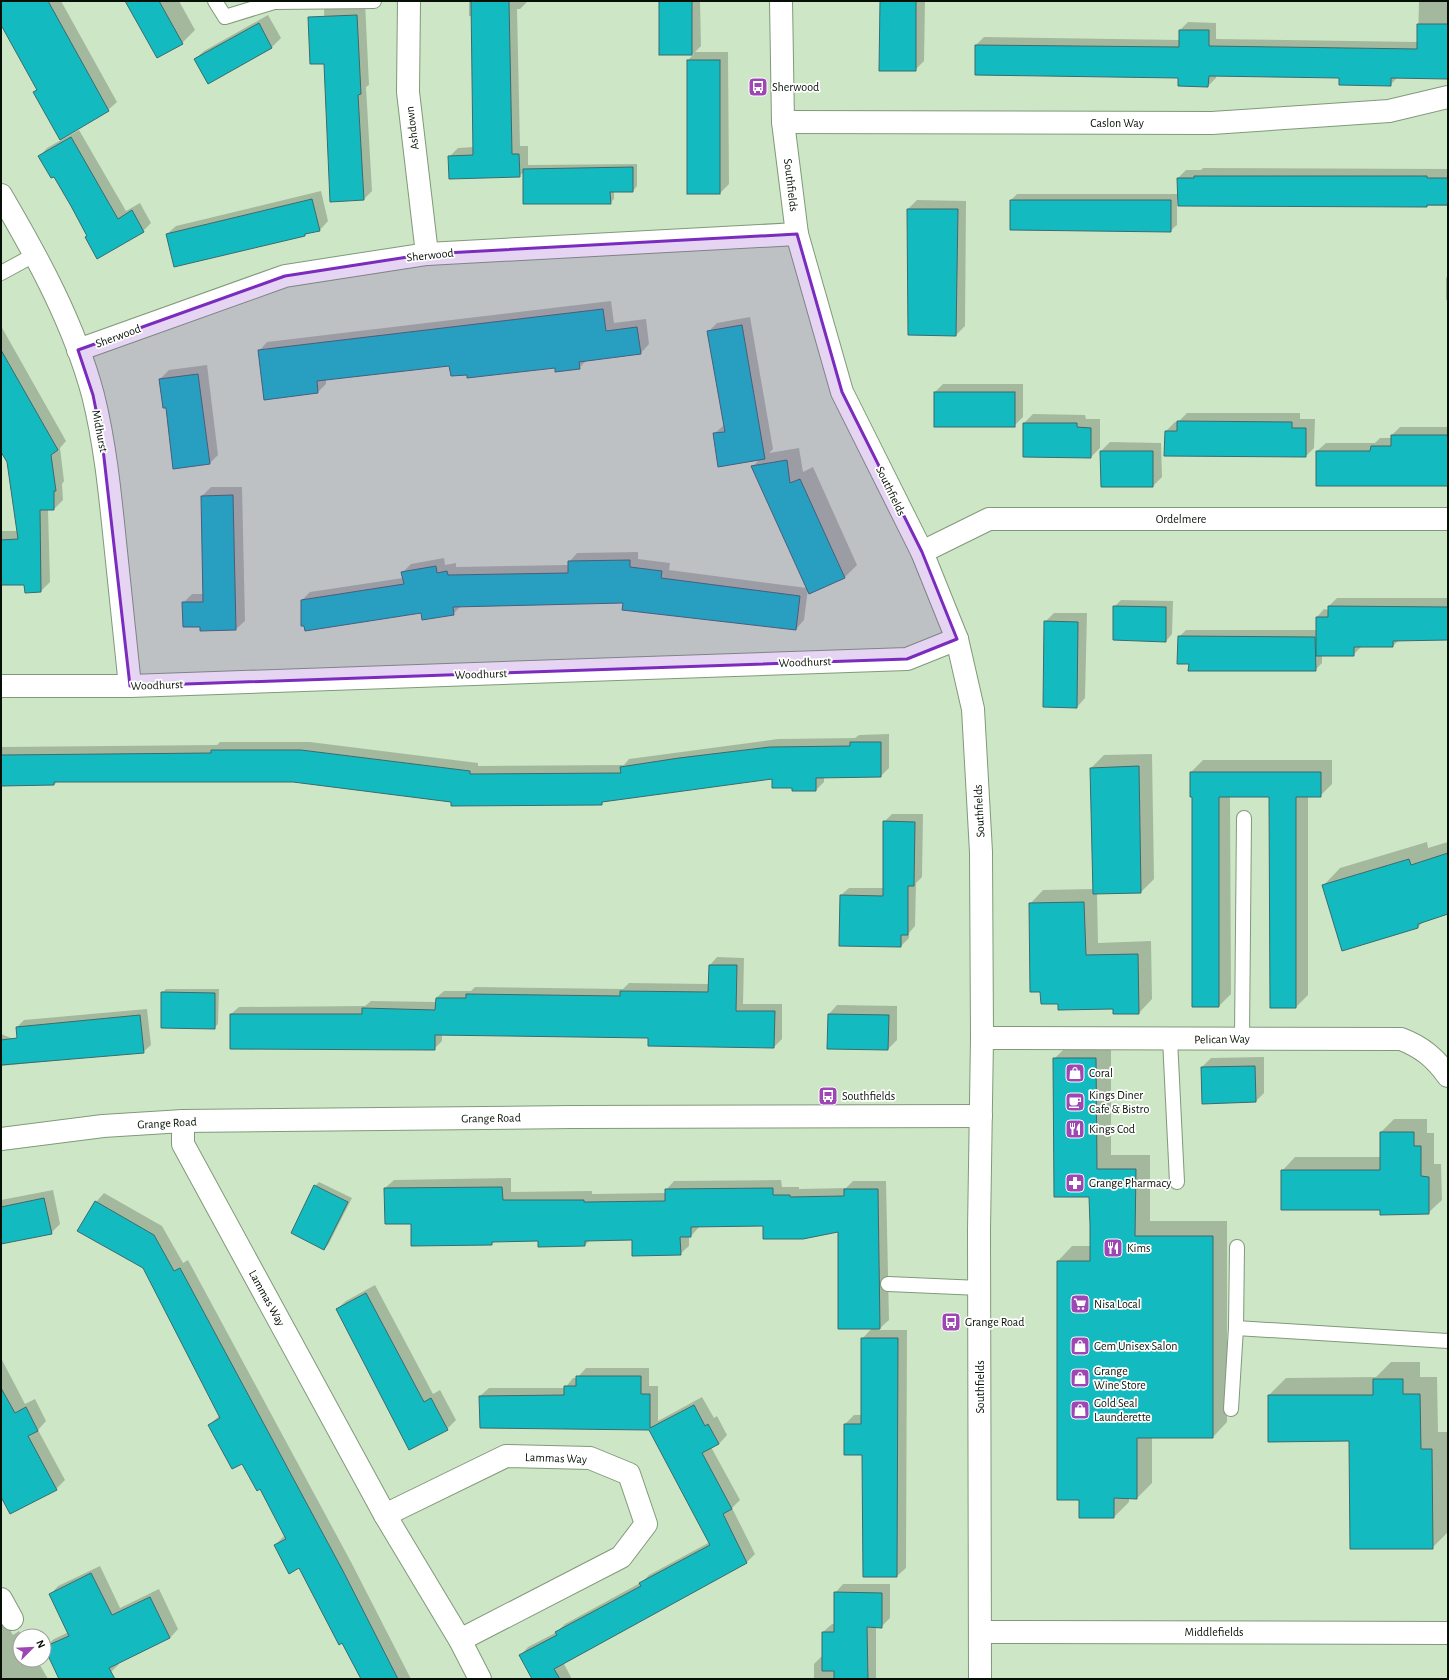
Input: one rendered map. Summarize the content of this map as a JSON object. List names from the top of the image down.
{
  "streets": {
    "street": [
      "Caslon Way",
      "Ashdown",
      "Southfields",
      "Sherwood",
      "Midhurst",
      "Ordelmere",
      "Woodhurst",
      "Pelican Way",
      "Grange Road",
      "Lammas Way",
      "Middlefields"
    ]
  },
  "crossings": [
    ["Caslon Way", "Southfields"],
    ["Ashdown", "Sherwood"],
    ["Southfields", "Sherwood"],
    ["Southfields", "Ordelmere"],
    ["Southfields", "Woodhurst"],
    ["Southfields", "Pelican Way"],
    ["Southfields", "Grange Road"],
    ["Southfields", "Middlefields"],
    ["Sherwood", "Midhurst"],
    ["Midhurst", "Woodhurst"],
    ["Grange Road", "Lammas Way"]
  ],
  "places": {
    "bus stop": ["Sherwood", "Southfields", "Grange Road"],
    "shop": [
      "Coral",
      "Gem Unisex Salon",
      "Grange Wine Store",
      "Gold Seal Launderette"
    ],
    "cafe": ["Kings Diner Cafe & Bistro"],
    "restaurant": ["Kings Cod", "Kims"],
    "pharmacy": ["Grange Pharmacy"],
    "supermarket": ["Nisa Local"]
  },
  "north": "top right"
}
